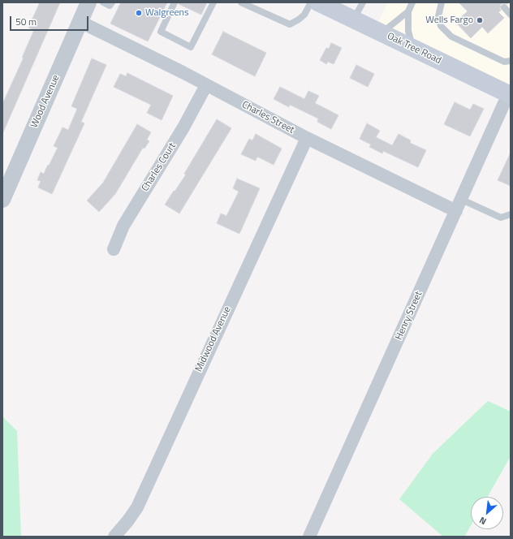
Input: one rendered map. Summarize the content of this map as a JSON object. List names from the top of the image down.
{
  "streets": {
    "main road": ["Oak Tree Road"],
    "street": [
      "Wood Avenue",
      "Charles Street",
      "Charles Court",
      "Henry Street",
      "Midwood Avenue"
    ]
  },
  "crossings": [
    ["Oak Tree Road", "Henry Street"],
    ["Wood Avenue", "Charles Street"],
    ["Charles Street", "Charles Court"],
    ["Charles Street", "Henry Street"],
    ["Charles Street", "Midwood Avenue"]
  ],
  "places": ["Walgreens", "Wells Fargo"],
  "scale_bar": "50 m",
  "north": "bottom left"
}
